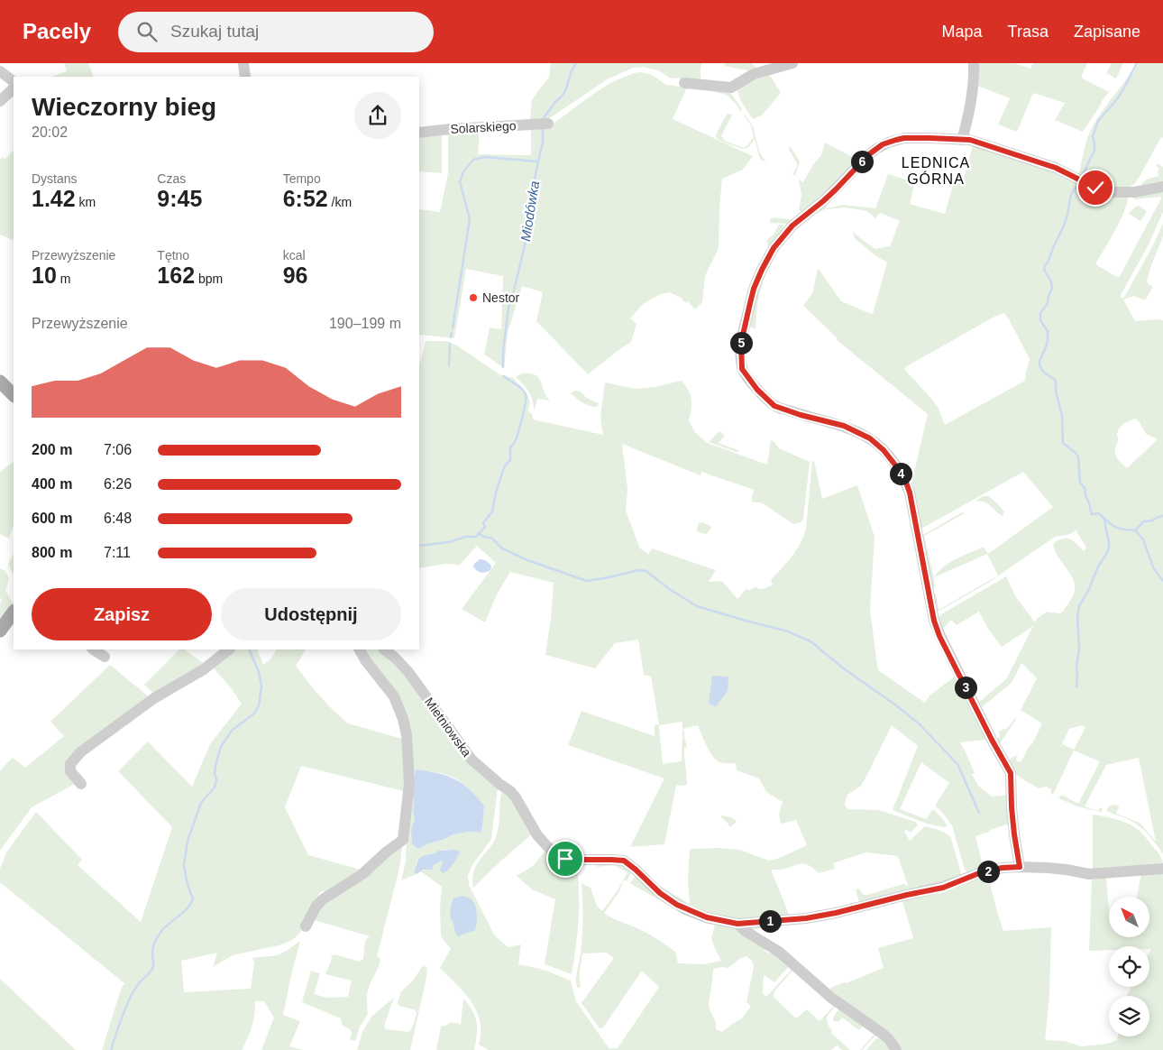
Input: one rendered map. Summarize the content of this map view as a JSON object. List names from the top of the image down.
{
  "streets": {
    "street": ["Solarskiego", "Mietniowska"]
  },
  "districts": ["LEDNICA GÓRNA"],
  "water": ["Miodówka"],
  "places": ["Nestor"],
  "north": "top left",
  "page": {
    "header": "Pacely",
    "search": "Szukaj tutaj",
    "nav": ["Mapa", "Trasa", "Zapisane"],
    "heading": ["Wieczorny bieg", "20:02"],
    "pins": [
      "6",
      "5",
      "4",
      "3",
      "2",
      "1"
    ],
    "stats": [
      ["Dystans", "1.42 km"],
      ["Czas", "9:45"],
      ["Tempo", "6:52 /km"],
      ["Przewyższenie", "10 m"],
      ["Tętno", "162 bpm"],
      ["kcal", "96"]
    ],
    "chart": ["Przewyższenie", "190–199 m"],
    "list": [
      {
        "name": "200 m",
        "note": "7:06"
      },
      {
        "name": "400 m",
        "note": "6:26"
      },
      {
        "name": "600 m",
        "note": "6:48"
      },
      {
        "name": "800 m",
        "note": "7:11"
      }
    ],
    "buttons": ["Zapisz", "Udostępnij"]
  }
}
